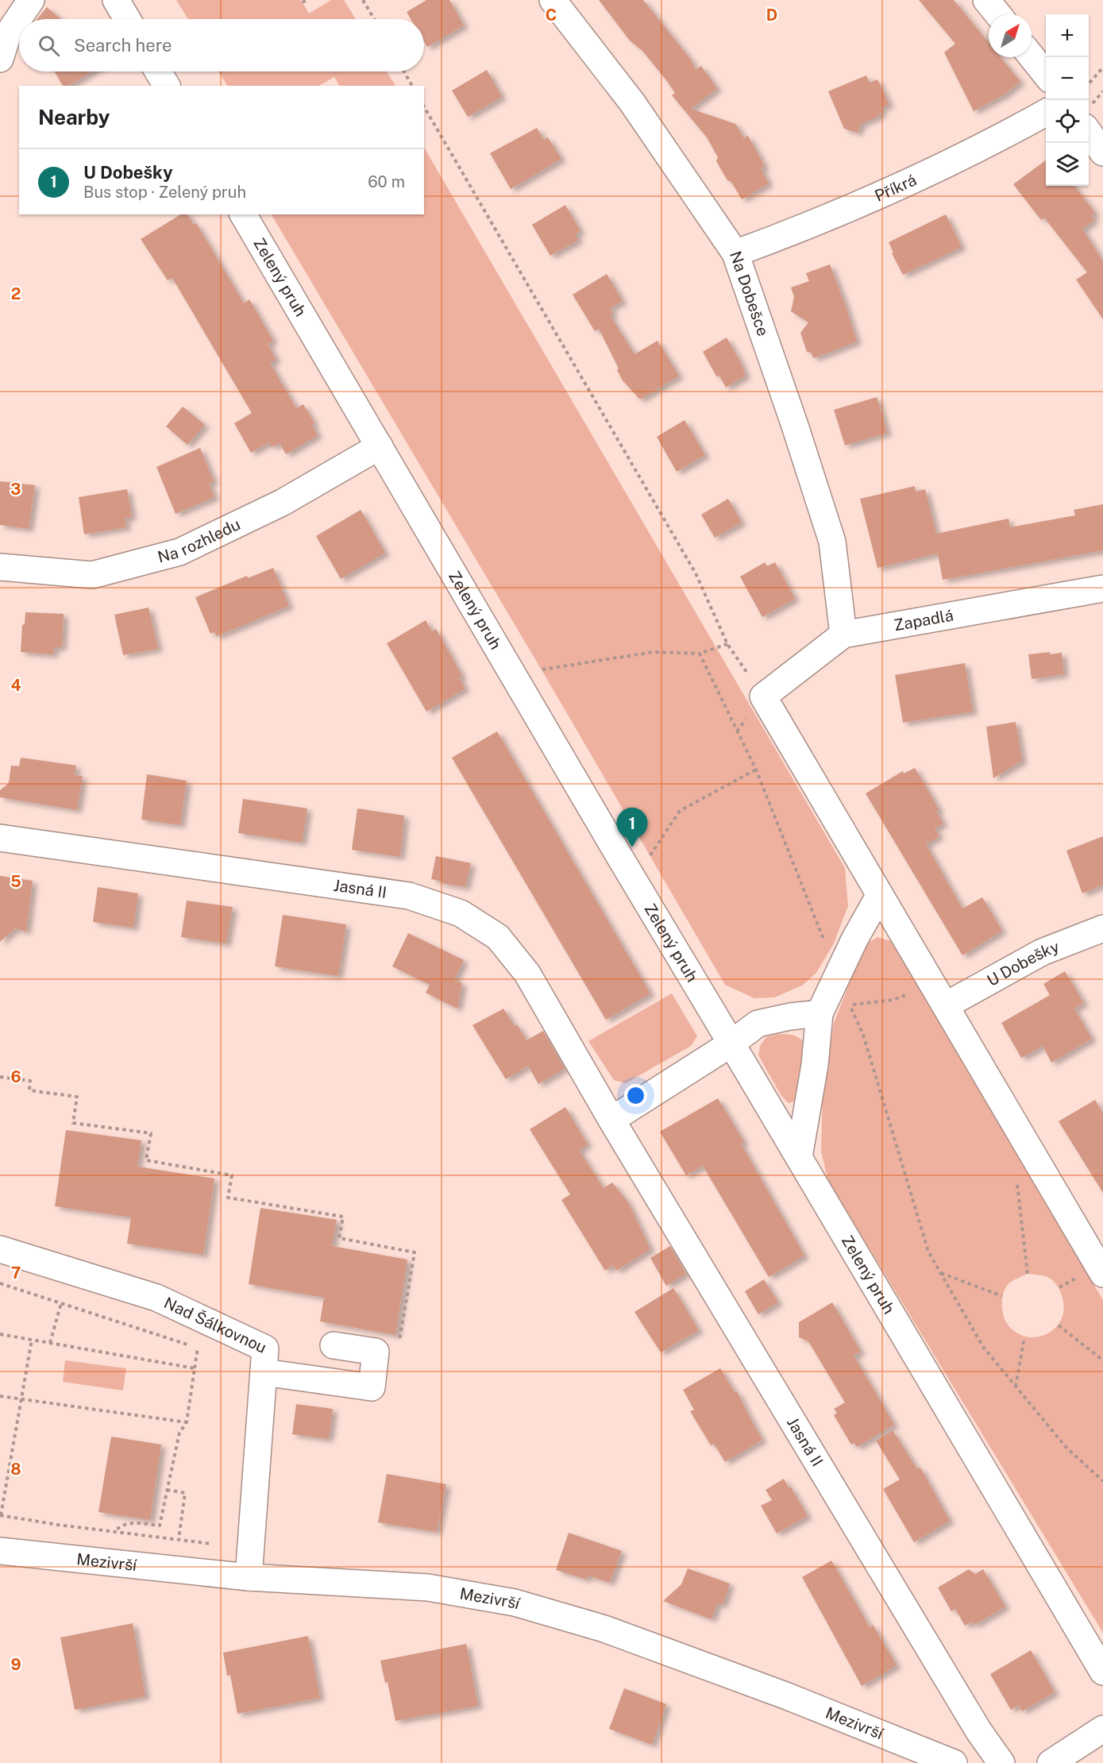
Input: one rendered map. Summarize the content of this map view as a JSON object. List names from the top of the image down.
{
  "streets": {
    "street": [
      "Příkrá",
      "Zelený pruh",
      "Na Dobešce",
      "Na rozhledu",
      "Zapadlá",
      "Jasná II",
      "U Dobešky",
      "Nad Šálkovnou",
      "Mezivrší"
    ]
  },
  "crossings": [
    ["Příkrá", "Na Dobešce"],
    ["Zelený pruh", "Na rozhledu"],
    ["Na Dobešce", "Zapadlá"],
    ["Nad Šálkovnou", "Mezivrší"]
  ],
  "north": "top right",
  "page": {
    "map_buttons": ["+", "−"],
    "search": "Search here",
    "heading": "Nearby",
    "list": [
      {
        "mark": "1",
        "name": "U Dobešky",
        "note": "Bus stop · Zelený pruh",
        "value": "60 m"
      }
    ],
    "pins": "1"
  },
  "grid": {
    "columns": ["C", "D"],
    "rows": [
      "2",
      "3",
      "4",
      "5",
      "6",
      "7",
      "8",
      "9"
    ]
  }
}
